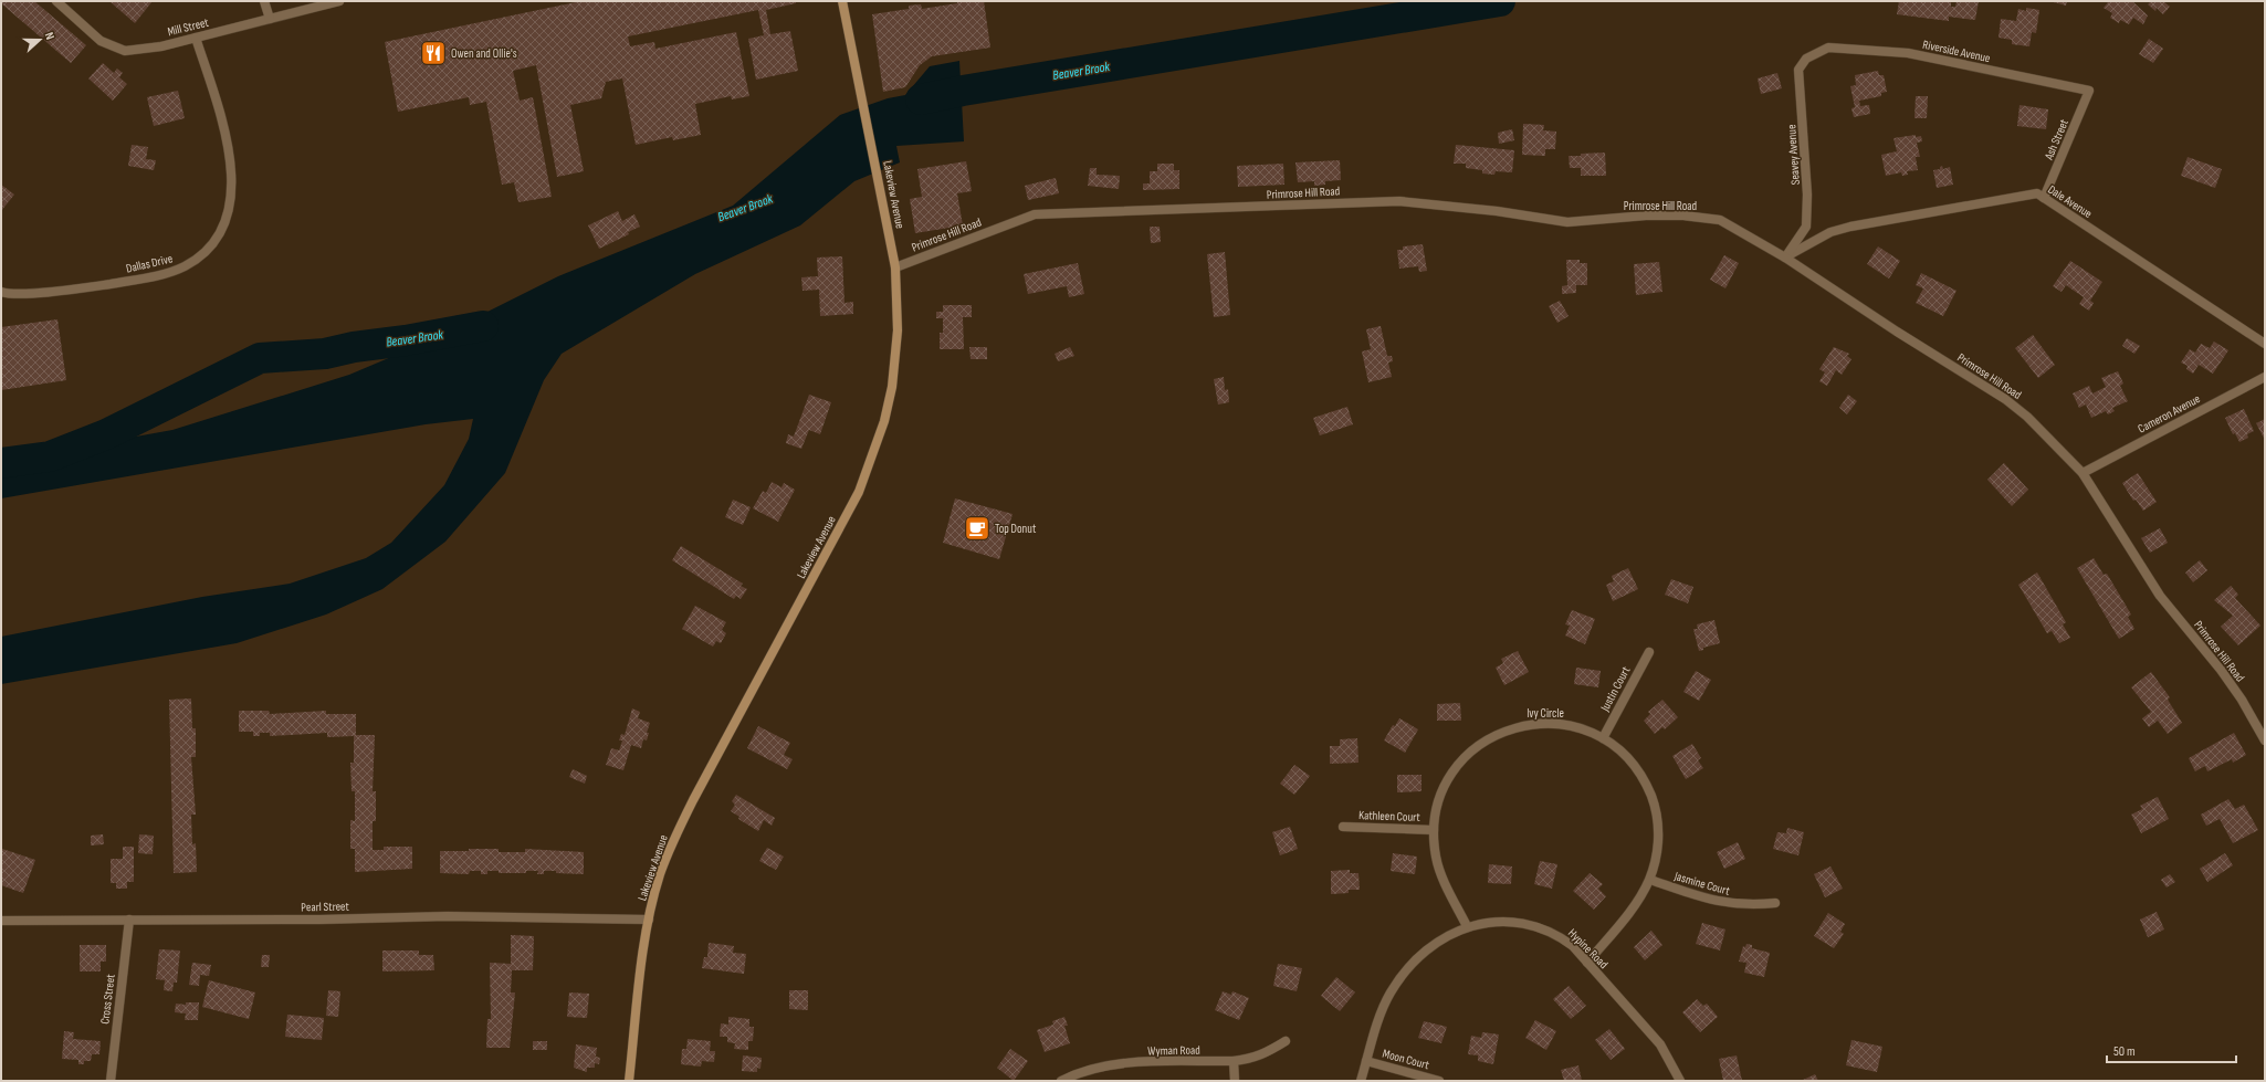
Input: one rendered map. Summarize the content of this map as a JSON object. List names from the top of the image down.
{
  "streets": {
    "main road": ["Lakeview Avenue"],
    "street": [
      "Mill Street",
      "Riverside Avenue",
      "Ash Street",
      "Seavey Avenue",
      "Primrose Hill Road",
      "Dale Avenue",
      "Dallas Drive",
      "Cameron Avenue",
      "Justin Court",
      "Ivy Circle",
      "Kathleen Court",
      "Jasmine Court",
      "Pearl Street",
      "Hypine Road",
      "Cross Street",
      "Wyman Road",
      "Moon Court"
    ]
  },
  "crossings": [
    ["Mill Street", "Dallas Drive"],
    ["Riverside Avenue", "Ash Street"],
    ["Riverside Avenue", "Seavey Avenue"],
    ["Ash Street", "Dale Avenue"],
    ["Seavey Avenue", "Primrose Hill Road"],
    ["Seavey Avenue", "Dale Avenue"],
    ["Primrose Hill Road", "Lakeview Avenue"],
    ["Primrose Hill Road", "Dale Avenue"],
    ["Primrose Hill Road", "Cameron Avenue"],
    ["Lakeview Avenue", "Pearl Street"],
    ["Justin Court", "Ivy Circle"],
    ["Ivy Circle", "Kathleen Court"],
    ["Ivy Circle", "Jasmine Court"],
    ["Ivy Circle", "Hypine Road"],
    ["Pearl Street", "Cross Street"],
    ["Hypine Road", "Moon Court"]
  ],
  "water": ["Beaver Brook"],
  "places": {
    "restaurant": ["Owen and Ollie's"],
    "cafe": ["Top Donut"]
  },
  "scale_bar": "50 m",
  "north": "right"
}
